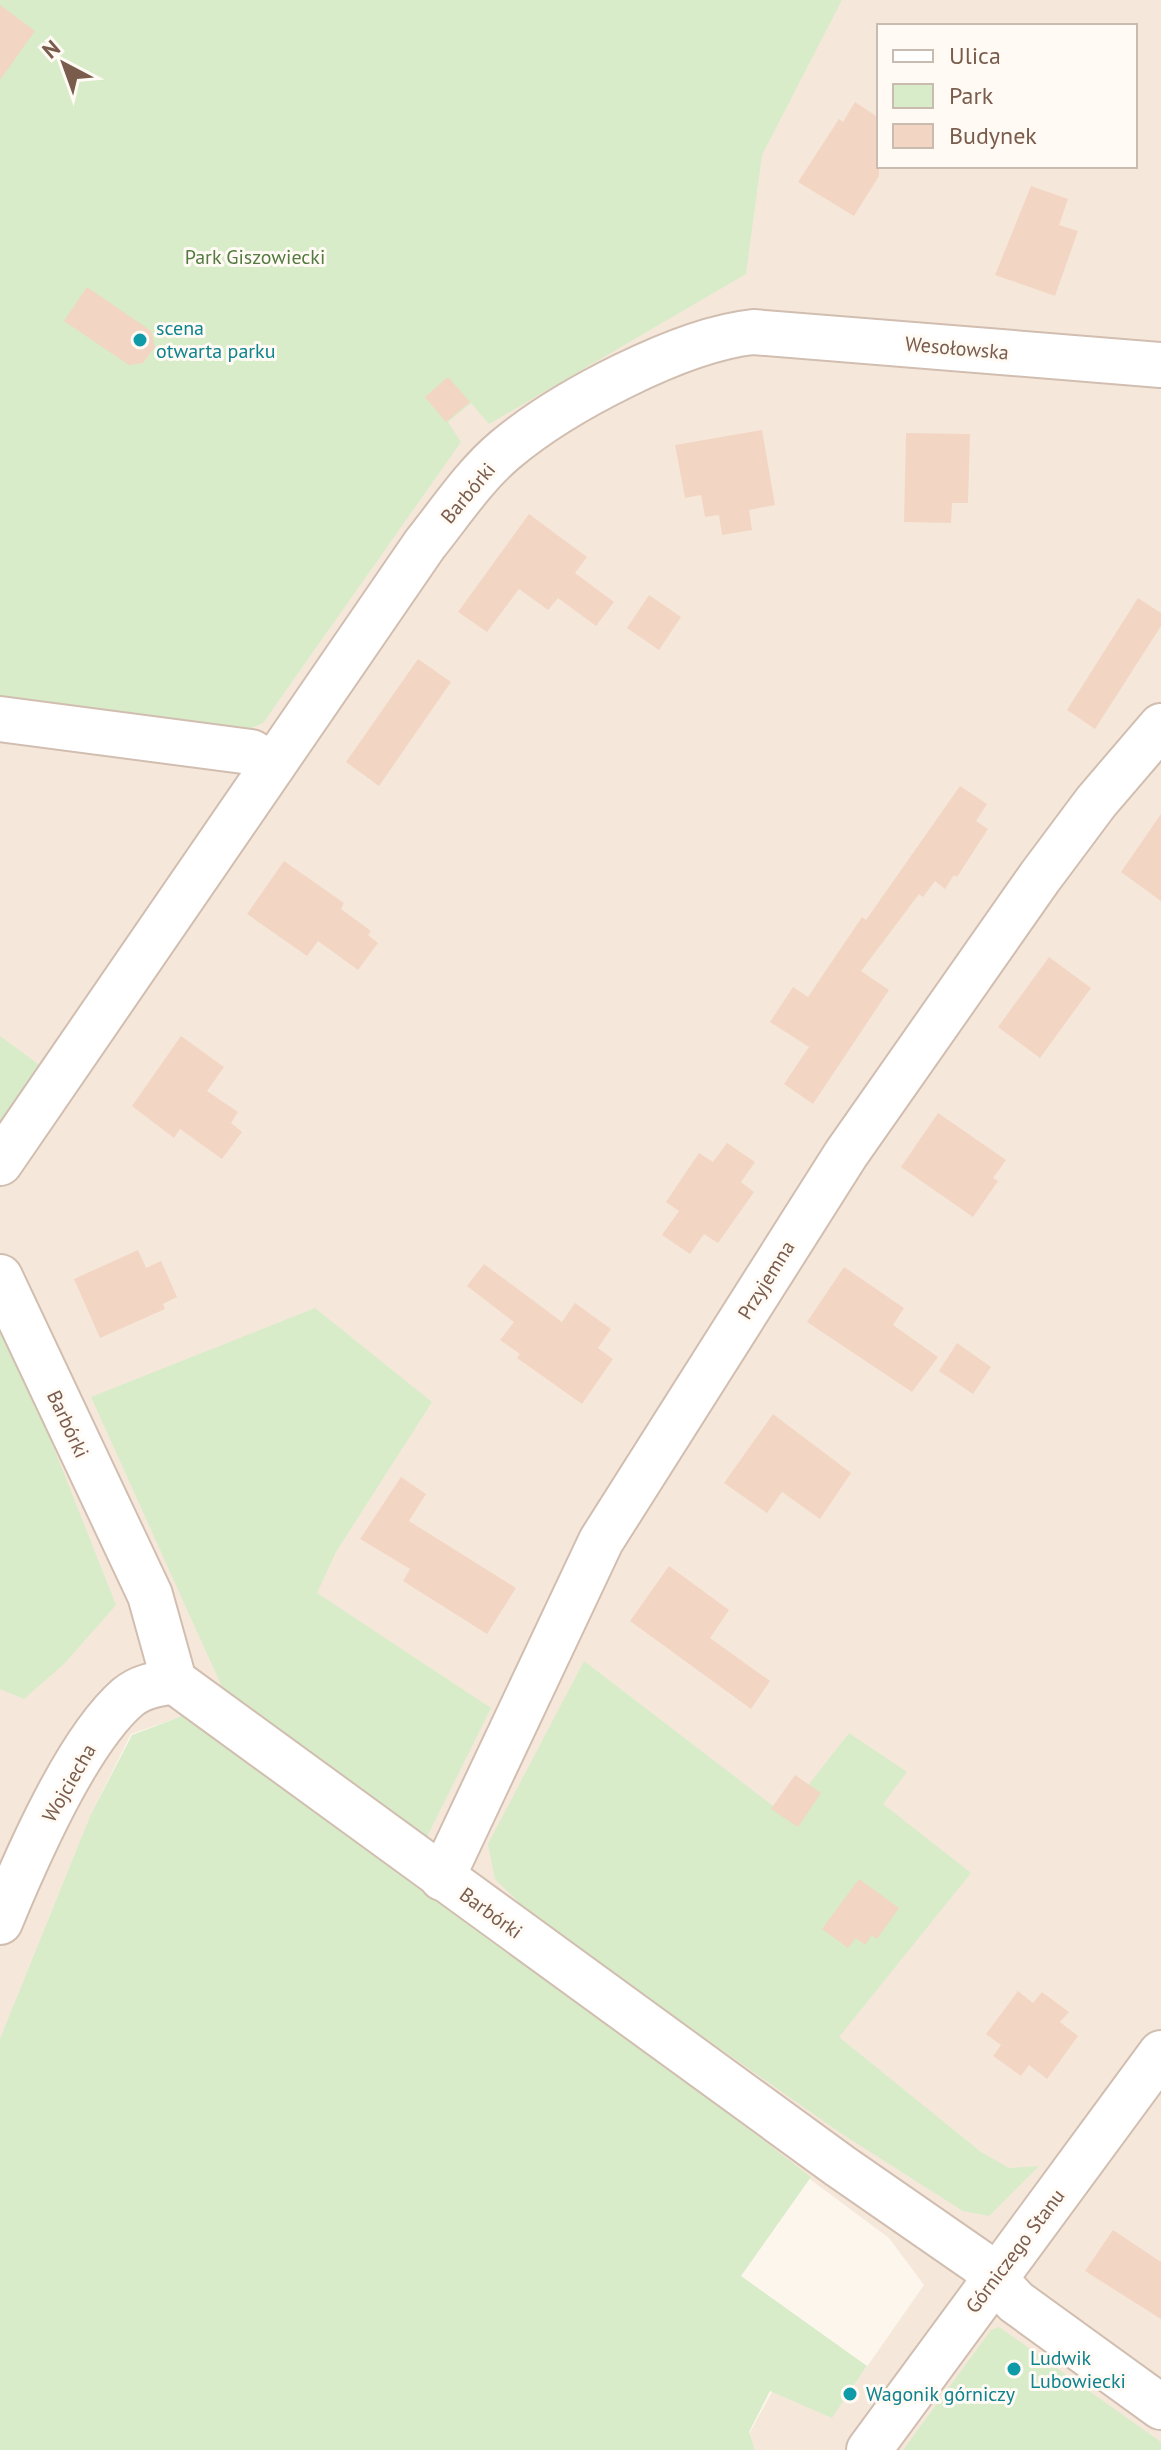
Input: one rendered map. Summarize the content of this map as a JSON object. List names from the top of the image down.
{
  "streets": {
    "street": [
      "Wesołowska",
      "Barbórki",
      "Przyjemna",
      "Wojciecha",
      "Górniczego Stanu"
    ]
  },
  "crossings": [
    ["Wesołowska", "Barbórki"],
    ["Barbórki", "Przyjemna"],
    ["Barbórki", "Wojciecha"],
    ["Barbórki", "Górniczego Stanu"]
  ],
  "parks": ["Park Giszowiecki"],
  "places": ["scena otwarta parku", "Ludwik Lubowiecki", "Wagonik górniczy"],
  "legend": ["Ulica", "Park", "Budynek"],
  "north": "top left"
}
